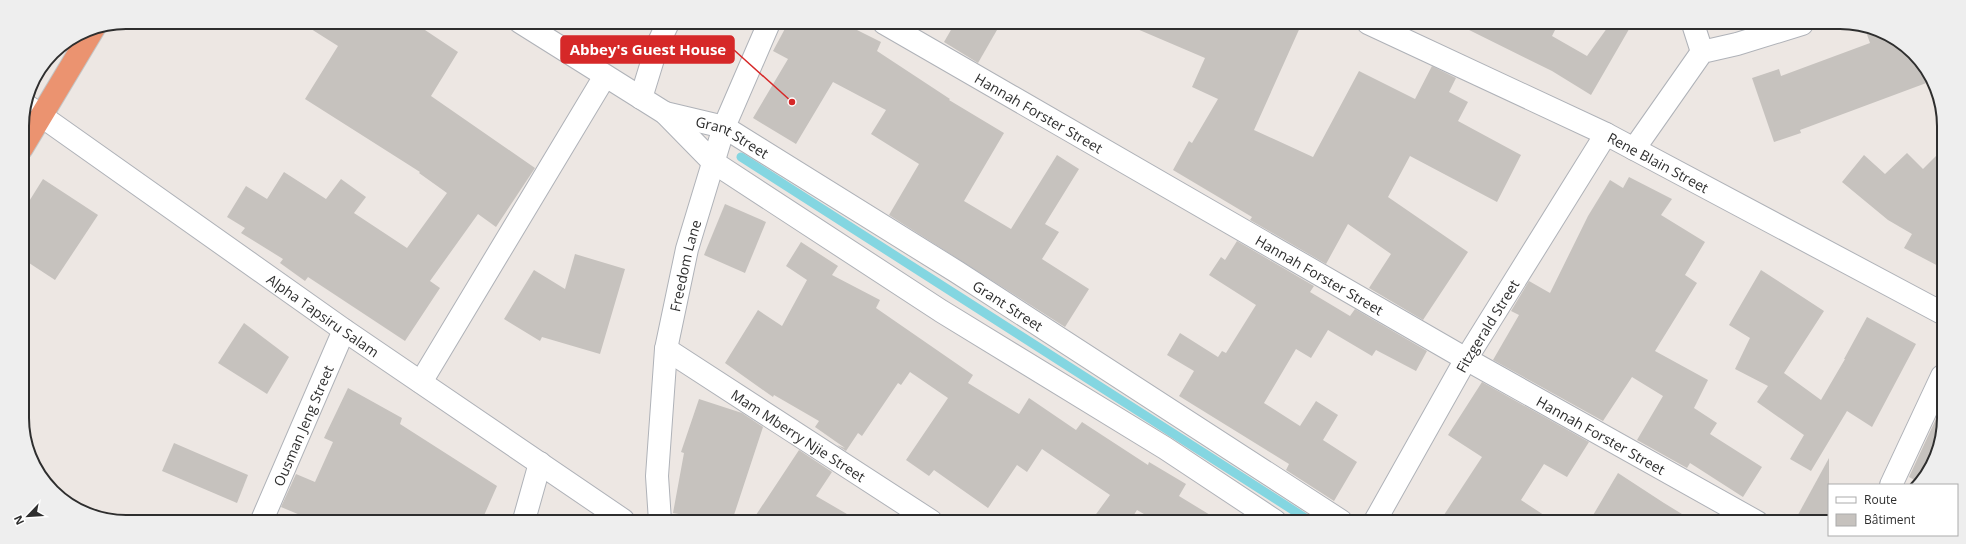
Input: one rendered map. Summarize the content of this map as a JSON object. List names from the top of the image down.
{
  "streets": {
    "street": [
      "Hannah Forster Street",
      "Grant Street",
      "Rene Blain Street",
      "Freedom Lane",
      "Alpha Tapsiru Salam",
      "Fitzgerald Street",
      "Ousman Jeng Street",
      "Mam Mberry Njie Street"
    ]
  },
  "crossings": [
    ["Hannah Forster Street", "Fitzgerald Street"],
    ["Grant Street", "Freedom Lane"],
    ["Rene Blain Street", "Fitzgerald Street"],
    ["Freedom Lane", "Mam Mberry Njie Street"],
    ["Alpha Tapsiru Salam", "Ousman Jeng Street"]
  ],
  "places": ["Abbey's Guest House"],
  "legend": ["Route", "Bâtiment"],
  "north": "bottom left"
}
